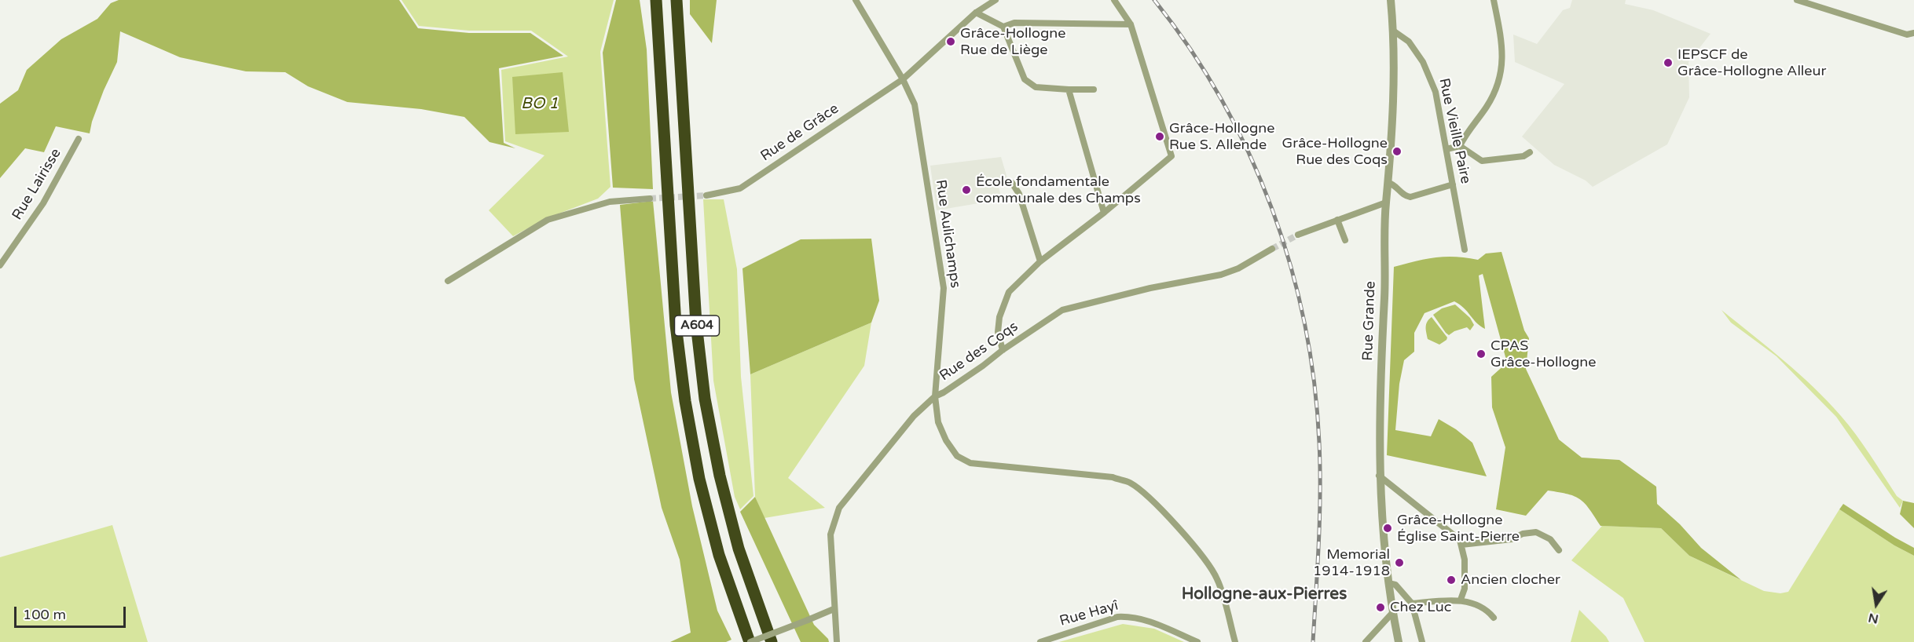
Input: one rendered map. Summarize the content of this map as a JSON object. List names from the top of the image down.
{
  "streets": {
    "highway": ["A604"],
    "street": [
      "Rue Vieille Paire",
      "Rue de Grâce",
      "Rue Lairisse",
      "Rue Aulichamps",
      "Rue Grande",
      "Rue des Coqs",
      "Rue Hayî"
    ]
  },
  "crossings": [
    ["Rue Vieille Paire", "Rue Grande"],
    ["Rue de Grâce", "Rue Aulichamps"],
    ["Rue Aulichamps", "Rue des Coqs"]
  ],
  "districts": ["Hollogne-aux-Pierres"],
  "water": ["BO 1"],
  "places": [
    "Grâce-Hollogne Rue de Liège",
    "IEPSCF de Grâce-Hollogne Alleur",
    "Grâce-Hollogne Rue S. Allende",
    "Grâce-Hollogne Rue des Coqs",
    "École fondamentale communale des Champs",
    "CPAS Grâce-Hollogne",
    "Grâce-Hollogne Église Saint-Pierre",
    "Memorial 1914-1918",
    "Ancien clocher",
    "Chez Luc"
  ],
  "scale_bar": "100 m",
  "north": "bottom"
}
